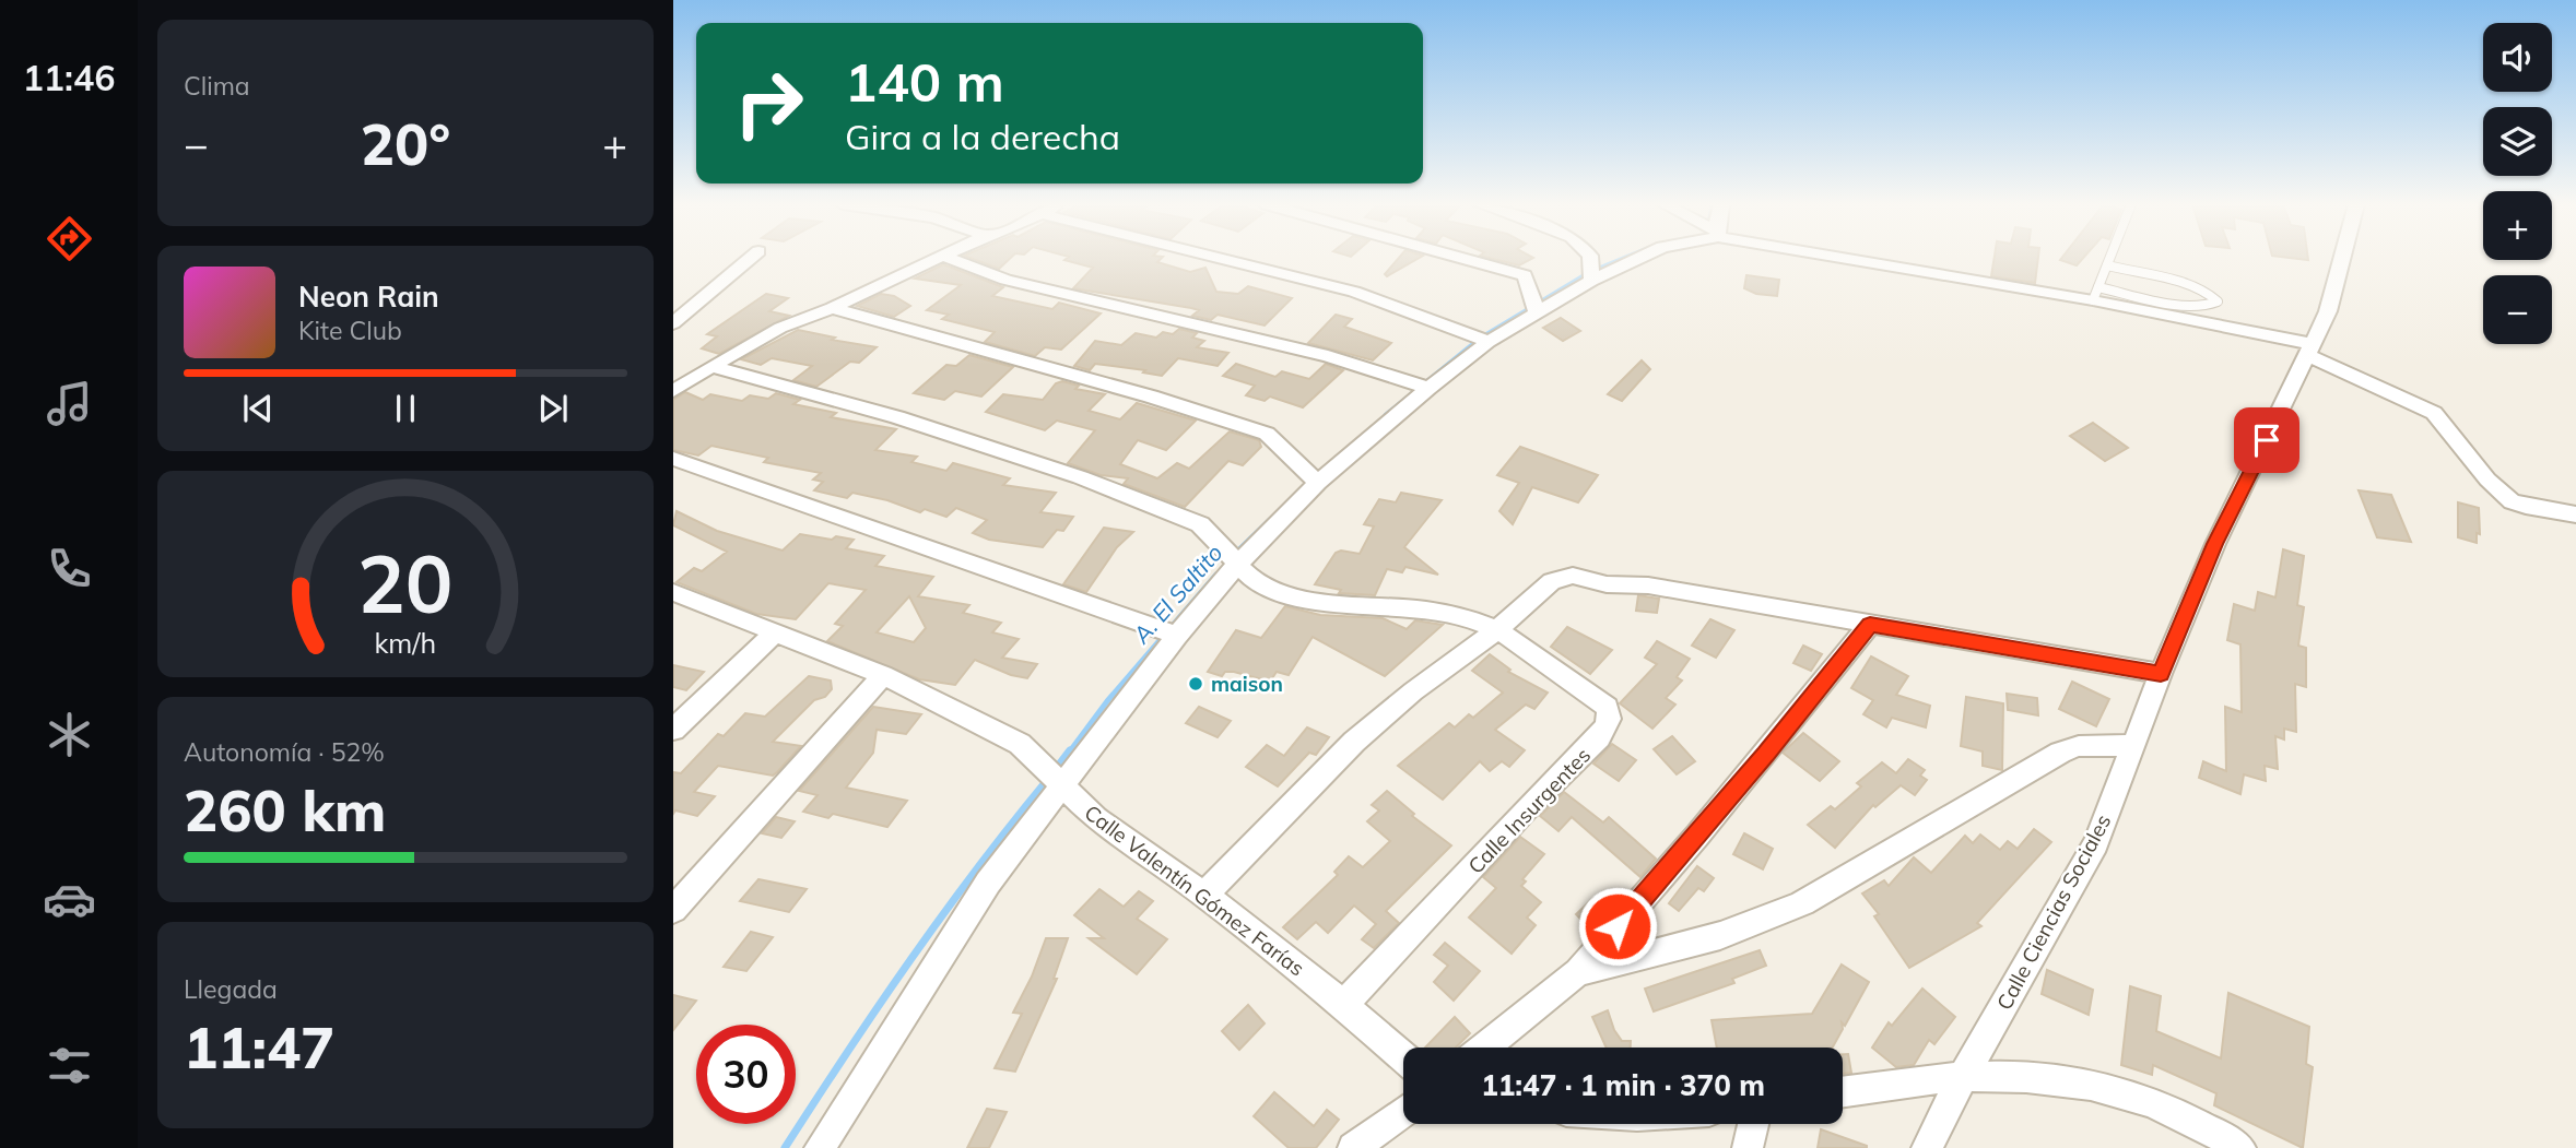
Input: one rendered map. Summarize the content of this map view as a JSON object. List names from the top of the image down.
{
  "streets": {
    "street": ["Calle Insurgentes", "Calle Valentín Gómez Farías", "Calle Ciencias Sociales"]
  },
  "crossings": [
    ["Calle Insurgentes", "Calle Valentín Gómez Farías"]
  ],
  "water": ["A. El Saltito"],
  "places": ["maison"],
  "page": {
    "tabs": "11:46",
    "tile": [
      "Clima",
      ["Autonomía · 52%", "260 km"],
      ["Llegada", "11:47"]
    ],
    "map_buttons": ["+", "−"],
    "turn": ["140 m", "Gira a la derecha"],
    "heat": ["−", "20°", "+"],
    "song": ["Neon Rain", "Kite Club"],
    "limit": "30",
    "trip": "11:47 · 1 min · 370 m",
    "gauge": ["20", "km/h"]
  }
}
